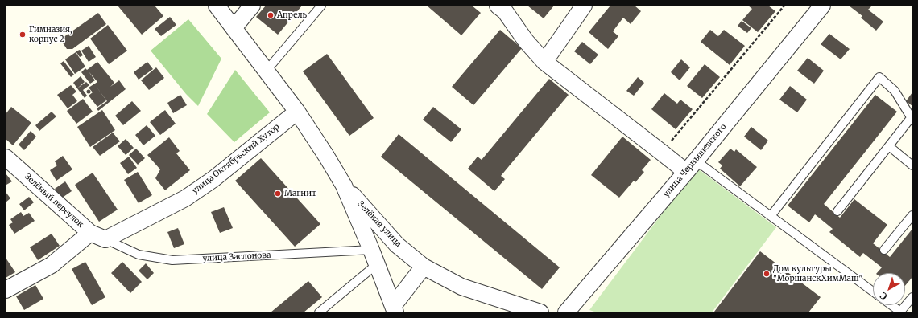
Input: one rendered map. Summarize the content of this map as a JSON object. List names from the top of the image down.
{
  "streets": {
    "street": [
      "улица Октябрьский Хутор",
      "улица Чернышевского",
      "Зелёный переулок",
      "Зелёная улица"
    ],
    "lane": ["улица Заслонова"]
  },
  "crossings": [
    ["улица Октябрьский Хутор", "Зелёный переулок"],
    ["улица Октябрьский Хутор", "Зелёная улица"],
    ["улица Октябрьский Хутор", "улица Заслонова"],
    ["Зелёный переулок", "улица Заслонова"],
    ["Зелёная улица", "улица Заслонова"]
  ],
  "places": [
    "Апрель",
    "Гимназия, корпус 2",
    "Магнит",
    "Дом культуры \"МоршанскХимМаш\""
  ],
  "north": "bottom left"
}
